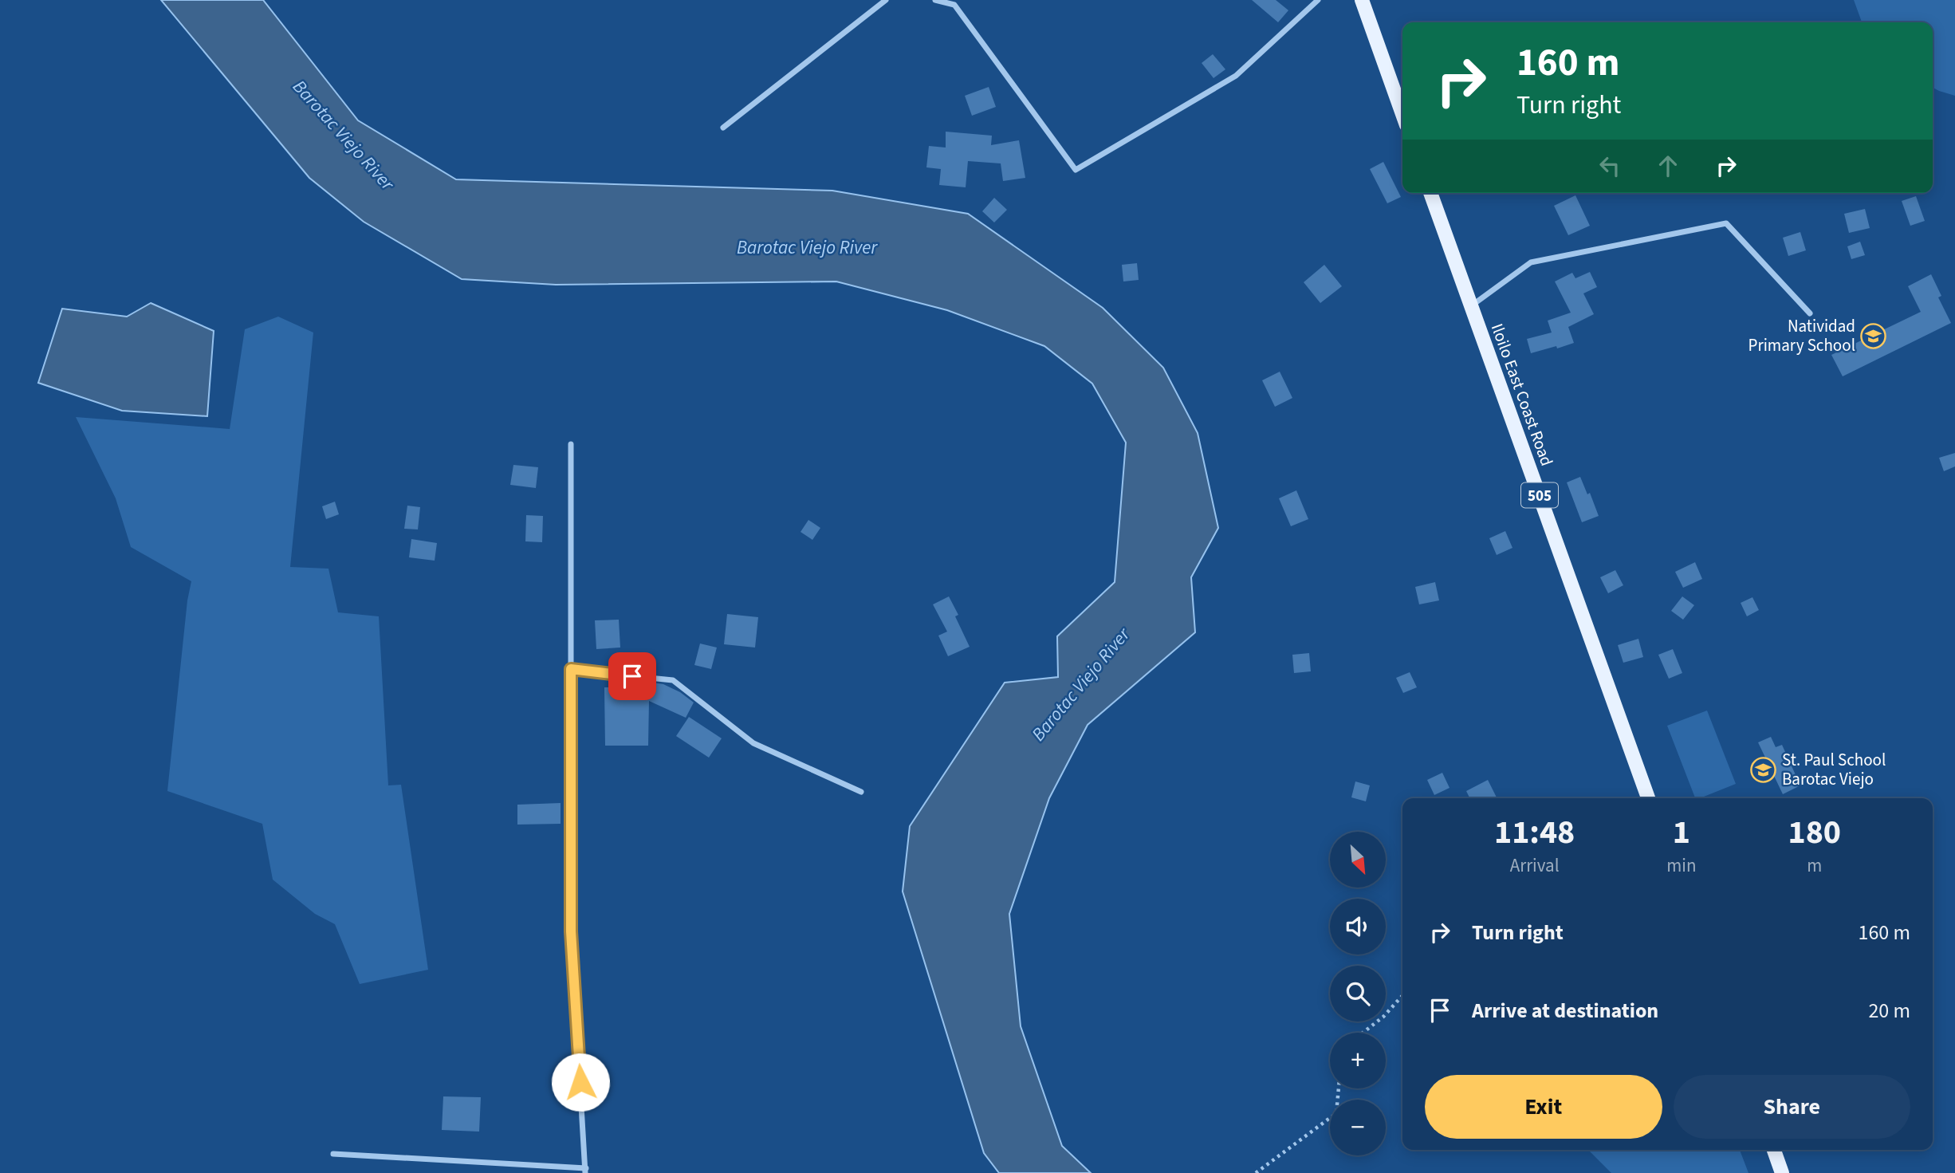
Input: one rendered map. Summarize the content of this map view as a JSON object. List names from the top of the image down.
{
  "streets": {
    "main road": ["Iloilo East Coast Road", "505"]
  },
  "water": ["Barotac Viejo River"],
  "places": {
    "school or university": ["Natividad Primary School", "St. Paul School Barotac Viejo"]
  },
  "north": "bottom right",
  "page": {
    "turn": ["160 m", "Turn right"],
    "eta": [
      "11:48",
      "Arrival",
      "1",
      "min",
      "180",
      "m"
    ],
    "map_buttons": ["+", "−"],
    "list": [
      {
        "name": "Turn right",
        "value": "160 m"
      },
      {
        "name": "Arrive at destination",
        "value": "20 m"
      }
    ],
    "buttons": ["Exit", "Share"]
  }
}
